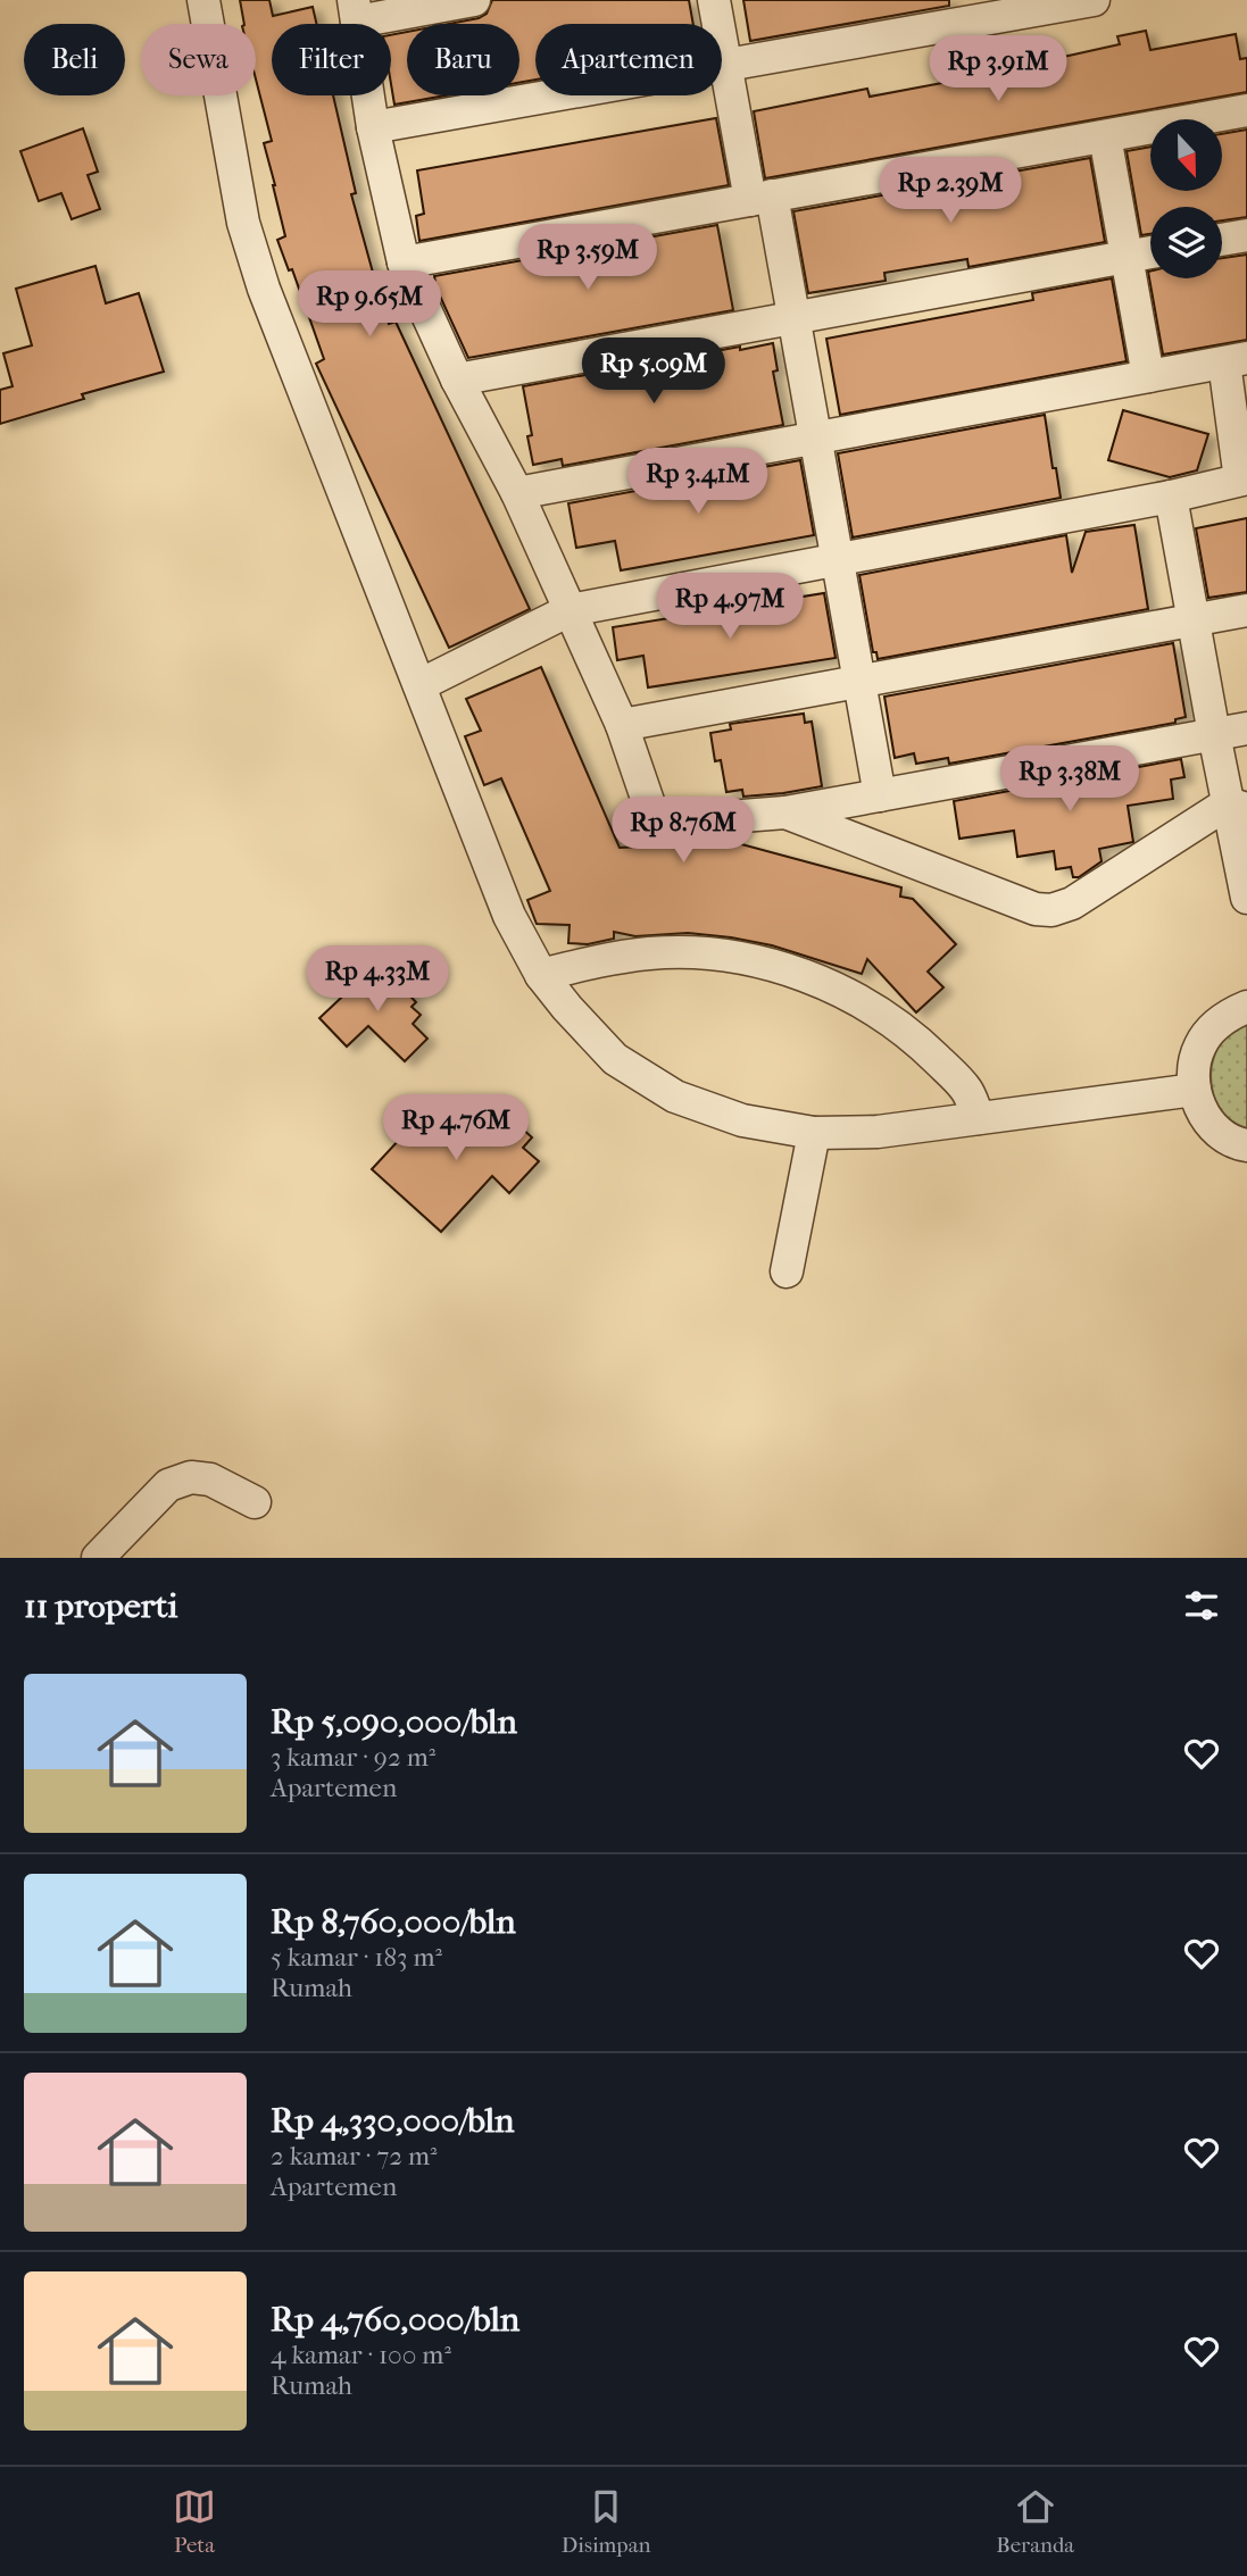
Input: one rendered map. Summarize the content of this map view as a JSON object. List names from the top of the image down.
{
  "north": "bottom",
  "page": {
    "chip": [
      "Beli",
      "Sewa",
      "Filter",
      "Baru",
      "Apartemen"
    ],
    "price": [
      "Rp 3.91M",
      "Rp 2.39M",
      "Rp 3.59M",
      "Rp 9.65M",
      "Rp 5.09M",
      "Rp 3.41M",
      "Rp 4.97M",
      "Rp 3.38M",
      "Rp 8.76M",
      "Rp 4.33M",
      "Rp 4.76M"
    ],
    "heading": "11 properti",
    "list": [
      {
        "name": "Rp 5,090,000/bln",
        "note": "3 kamar · 92 m² · Apartemen"
      },
      {
        "name": "Rp 8,760,000/bln",
        "note": "5 kamar · 183 m² · Rumah"
      },
      {
        "name": "Rp 4,330,000/bln",
        "note": "2 kamar · 72 m² · Apartemen"
      },
      {
        "name": "Rp 4,760,000/bln",
        "note": "4 kamar · 100 m² · Rumah"
      }
    ],
    "tabs": ["Peta", "Disimpan", "Beranda"]
  }
}
